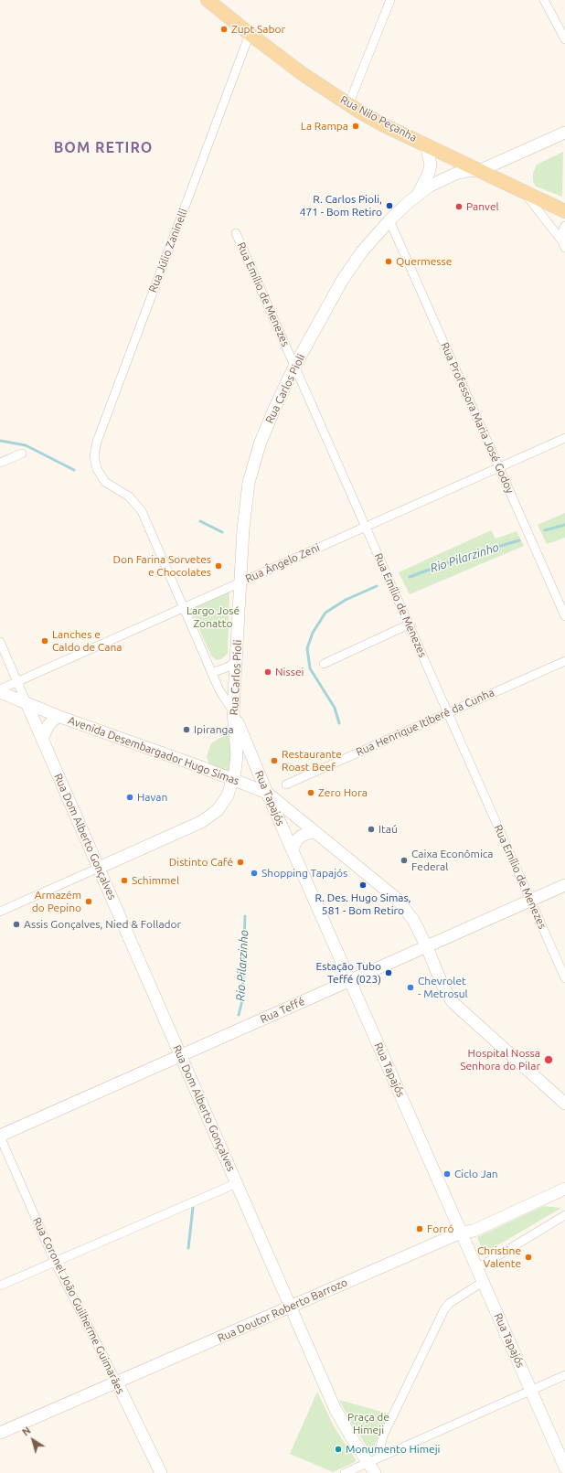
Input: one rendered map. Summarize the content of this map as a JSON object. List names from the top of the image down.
{
  "streets": {
    "main road": [
      "Rua Nilo Peçanha",
      "Rua Carlos Pioli",
      "Avenida Desembargador Hugo Simas",
      "Rua Tapajós",
      "Rua Dom Alberto Gonçalves",
      "Rua Teffé",
      "Rua Coronel João Guilherme Guimarães",
      "Rua Doutor Roberto Barrozo"
    ],
    "street": [
      "Rua Júlio Zaninelli",
      "Rua Emílio de Menezes",
      "Rua Professora Maria José Godoy",
      "Rua Ângelo Zeni",
      "Rua Henrique Itiberê da Cunha"
    ]
  },
  "crossings": [
    ["Rua Nilo Peçanha", "Rua Júlio Zaninelli"],
    ["Rua Nilo Peçanha", "Rua Carlos Pioli"],
    ["Rua Júlio Zaninelli", "Rua Tapajós"],
    ["Rua Emílio de Menezes", "Rua Carlos Pioli"],
    ["Rua Emílio de Menezes", "Rua Ângelo Zeni"],
    ["Rua Emílio de Menezes", "Rua Henrique Itiberê da Cunha"],
    ["Rua Emílio de Menezes", "Rua Teffé"],
    ["Rua Carlos Pioli", "Rua Professora Maria José Godoy"],
    ["Rua Carlos Pioli", "Rua Ângelo Zeni"],
    ["Rua Carlos Pioli", "Avenida Desembargador Hugo Simas"],
    ["Rua Carlos Pioli", "Rua Tapajós"],
    ["Rua Professora Maria José Godoy", "Rua Ângelo Zeni"],
    ["Rua Ângelo Zeni", "Rua Tapajós"],
    ["Rua Ângelo Zeni", "Rua Dom Alberto Gonçalves"],
    ["Avenida Desembargador Hugo Simas", "Rua Tapajós"],
    ["Avenida Desembargador Hugo Simas", "Rua Dom Alberto Gonçalves"],
    ["Avenida Desembargador Hugo Simas", "Rua Teffé"],
    ["Rua Tapajós", "Rua Teffé"],
    ["Rua Tapajós", "Rua Doutor Roberto Barrozo"],
    ["Rua Dom Alberto Gonçalves", "Rua Teffé"],
    ["Rua Dom Alberto Gonçalves", "Rua Doutor Roberto Barrozo"],
    ["Rua Teffé", "Rua Coronel João Guilherme Guimarães"],
    ["Rua Coronel João Guilherme Guimarães", "Rua Doutor Roberto Barrozo"]
  ],
  "districts": ["BOM RETIRO"],
  "water": ["Rio Pilarzinho"],
  "parks": ["Largo José Zonatto", "Praça de Himeji"],
  "places": [
    "Zupt Sabor",
    "La Rampa",
    "R. Carlos Pioli, 471 - Bom Retiro",
    "Panvel",
    "Quermesse",
    "Don Farina Sorvetes e Chocolates",
    "Lanches e Caldo de Cana",
    "Nissei",
    "Ipiranga",
    "Restaurante Roast Beef",
    "Zero Hora",
    "Havan",
    "Itaú",
    "Caixa Econômica Federal",
    "Distinto Café",
    "Shopping Tapajós",
    "Schimmel",
    "R. Des. Hugo Simas, 581 - Bom Retiro",
    "Armazém do Pepino",
    "Assis Gonçalves, Nied & Follador",
    "Estação Tubo Teffé (023)",
    "Chevrolet - Metrosul",
    "Hospital Nossa Senhora do Pilar",
    "Ciclo Jan",
    "Forró",
    "Christine Valente",
    "Monumento Himeji"
  ],
  "north": "top left"
}
